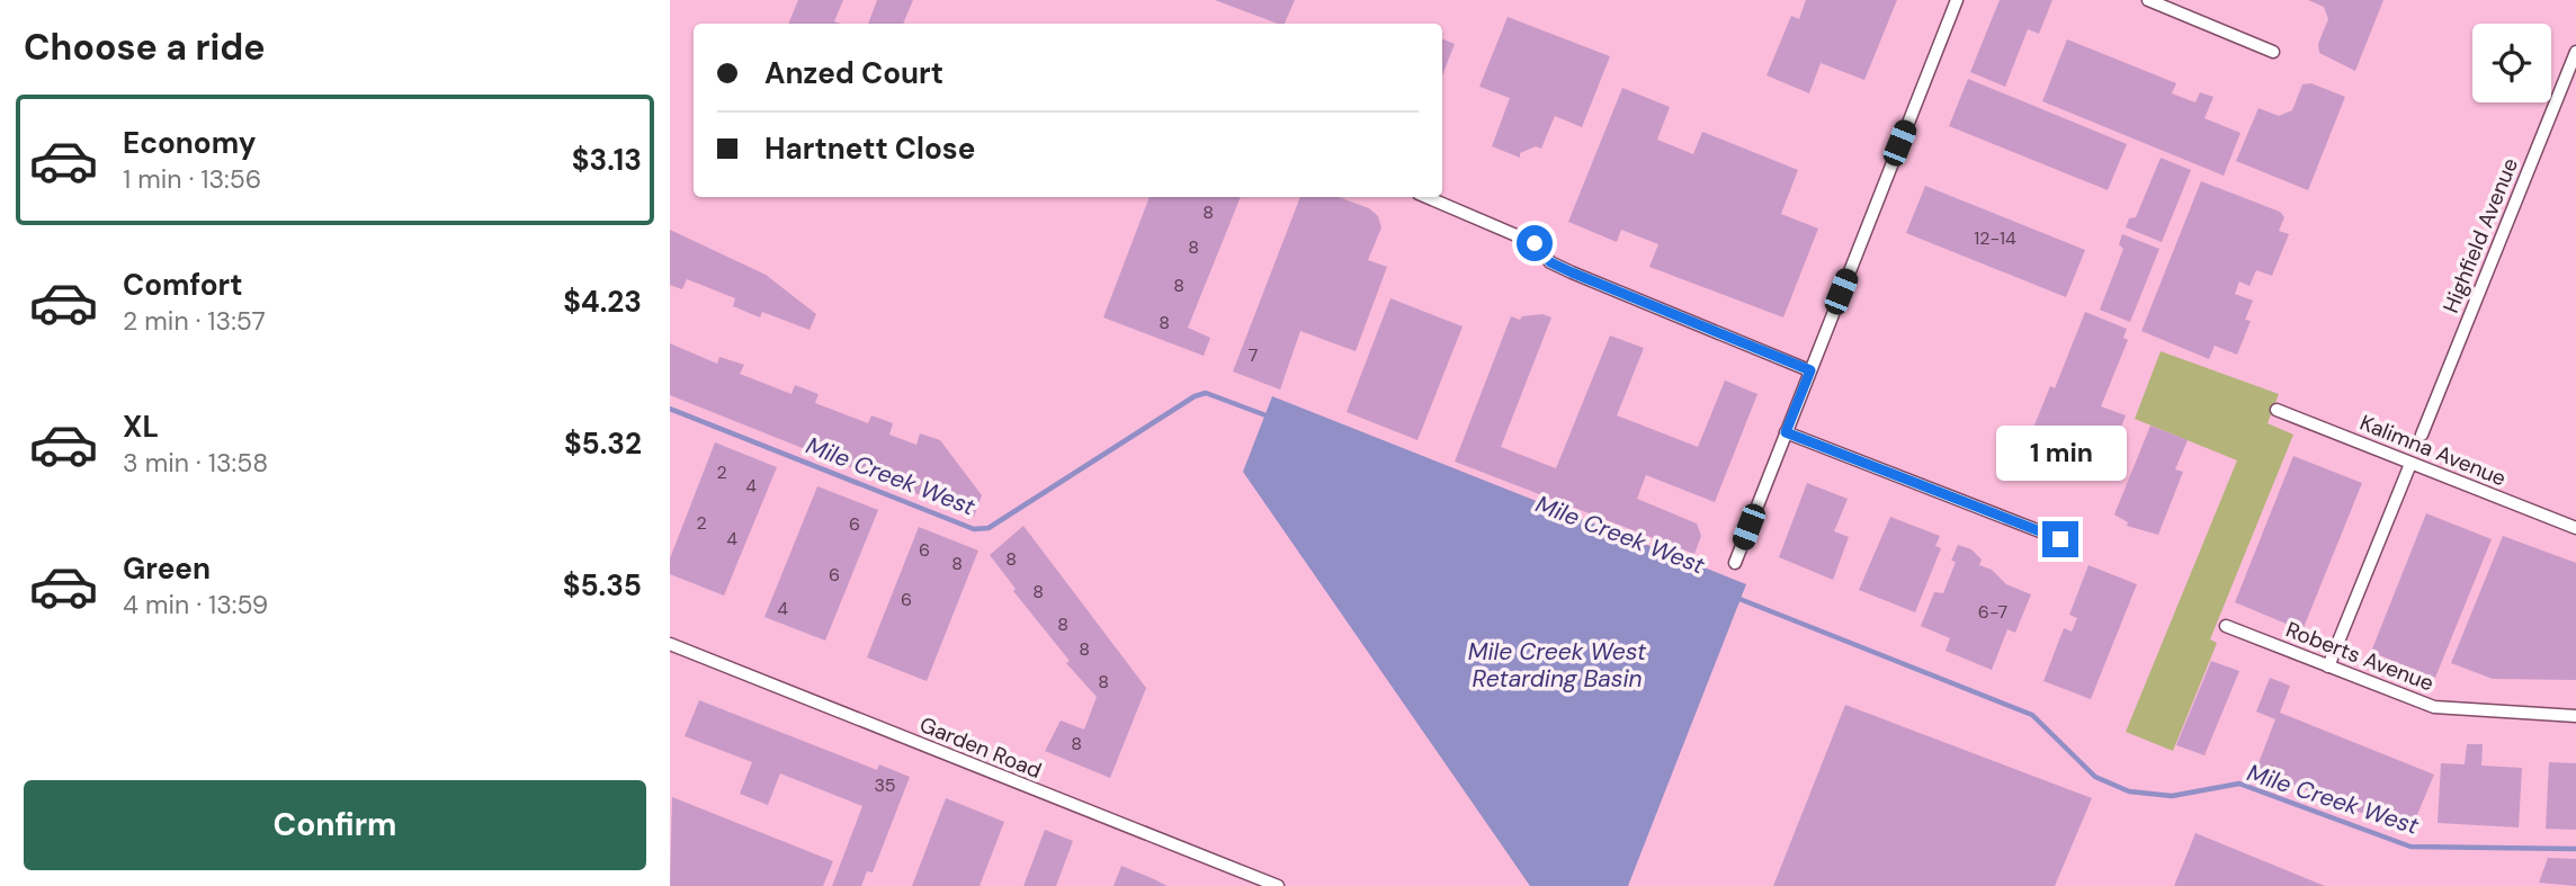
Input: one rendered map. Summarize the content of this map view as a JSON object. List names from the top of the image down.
{
  "streets": {
    "street": [
      "Highfield Avenue",
      "Kalimna Avenue",
      "Roberts Avenue",
      "Garden Road"
    ]
  },
  "water": ["Mile Creek West", "Mile Creek West Retarding Basin"],
  "house_numbers": [
    "8",
    "12-14",
    "8",
    "8",
    "8",
    "7",
    "2",
    "4",
    "2",
    "6",
    "4",
    "6",
    "8",
    "8",
    "6",
    "8",
    "6",
    "4",
    "6-7",
    "8",
    "8",
    "8",
    "8",
    "35"
  ],
  "page": {
    "heading": "Choose a ride",
    "banner": ["Anzed Court", "Hartnett Close"],
    "list": [
      {
        "name": "Economy",
        "note": "1 min · 13:56",
        "value": "$3.13"
      },
      {
        "name": "Comfort",
        "note": "2 min · 13:57",
        "value": "$4.23"
      },
      {
        "name": "XL",
        "note": "3 min · 13:58",
        "value": "$5.32"
      },
      {
        "name": "Green",
        "note": "4 min · 13:59",
        "value": "$5.35"
      }
    ],
    "bubble": "1 min",
    "buttons": "Confirm"
  }
}
